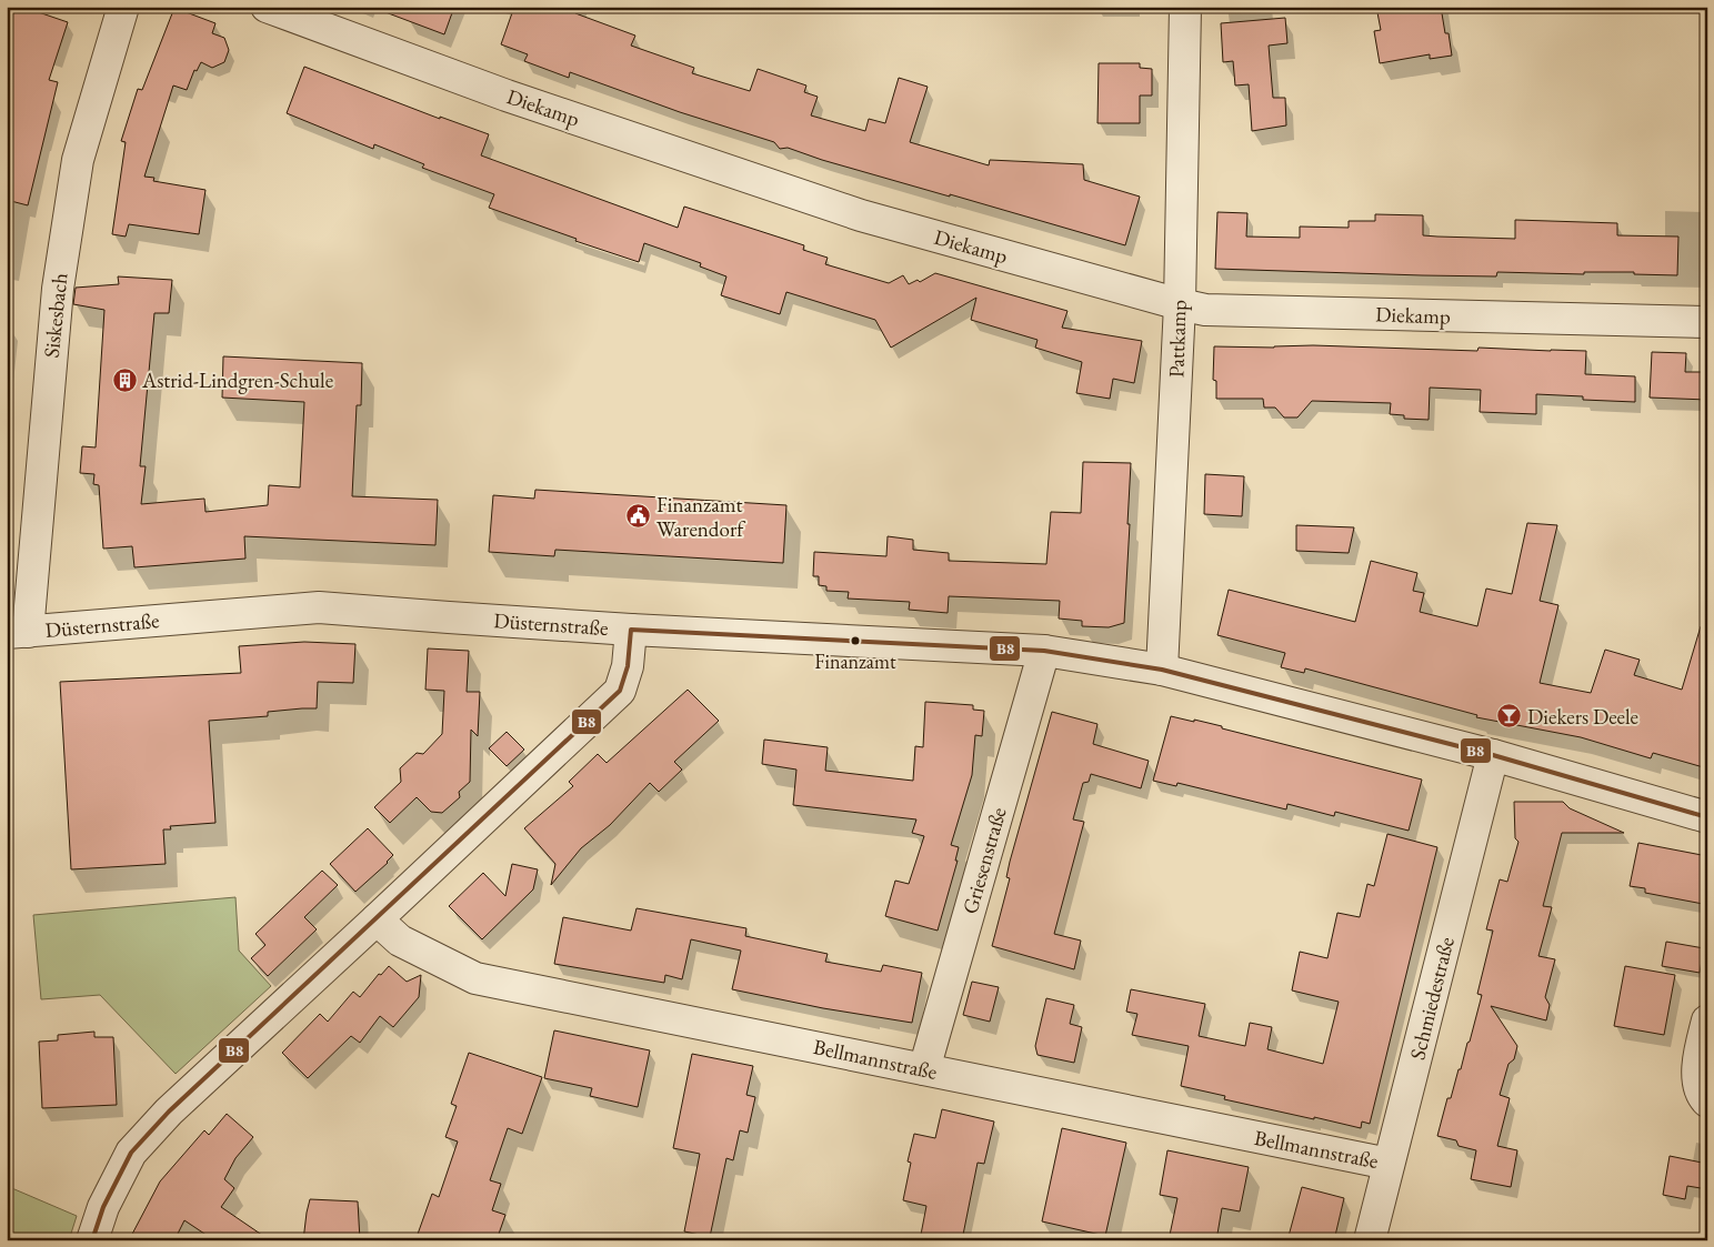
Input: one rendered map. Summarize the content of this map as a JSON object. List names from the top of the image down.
{
  "streets": {
    "street": [
      "Diekamp",
      "Siskesbach",
      "Pattkamp",
      "Düsternstraße",
      "Griesenstraße",
      "Schmiedestraße",
      "Bellmannstraße"
    ]
  },
  "crossings": [
    ["Diekamp", "Pattkamp"],
    ["Siskesbach", "Düsternstraße"],
    ["Pattkamp", "Düsternstraße"],
    ["Düsternstraße", "Griesenstraße"],
    ["Düsternstraße", "Schmiedestraße"],
    ["Griesenstraße", "Bellmannstraße"],
    ["Schmiedestraße", "Bellmannstraße"]
  ],
  "places": {
    "building": ["Astrid-Lindgren-Schule"],
    "public building": ["Finanzamt Warendorf"],
    "other": ["Finanzamt"],
    "bar": ["Diekers Deele"]
  },
  "lines": ["transit line B8"]
}
